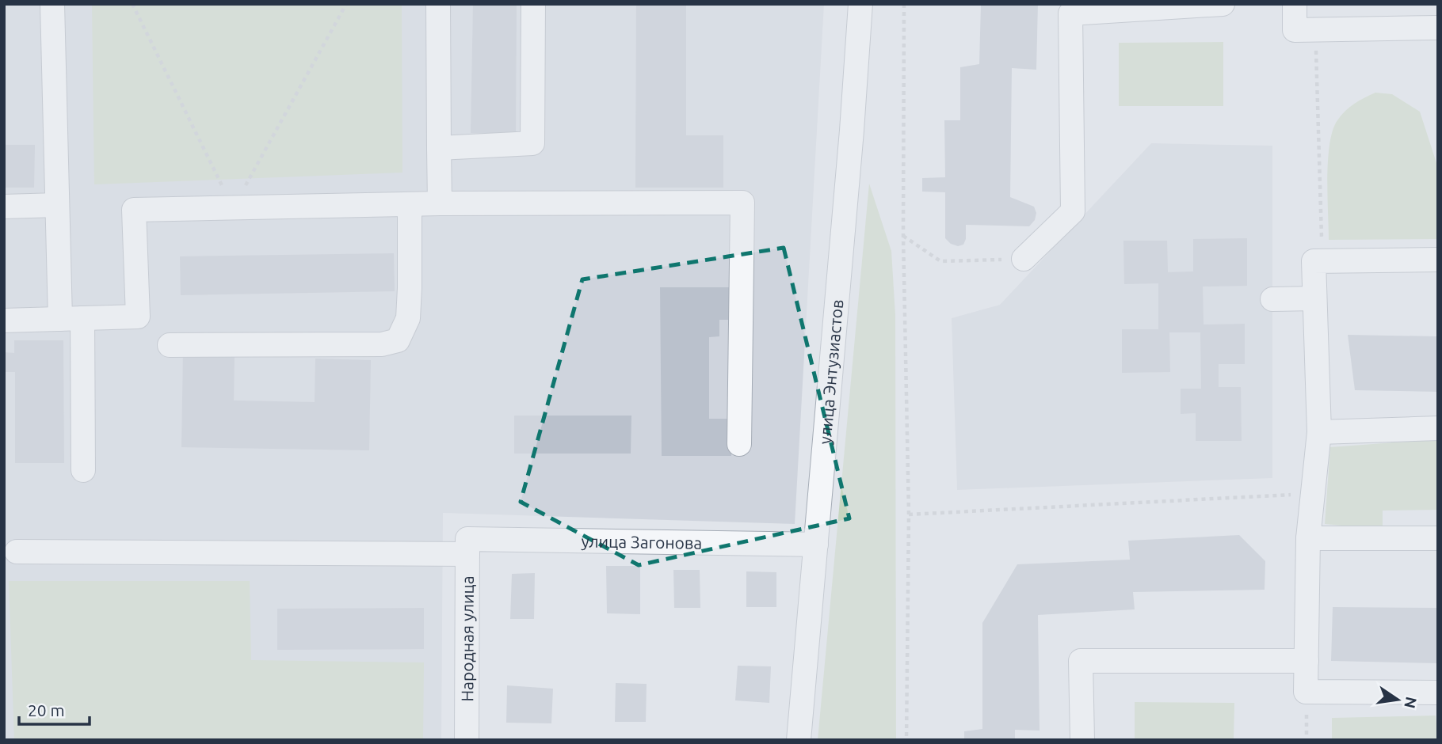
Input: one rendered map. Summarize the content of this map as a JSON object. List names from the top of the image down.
{
  "streets": {
    "street": ["улица Энтузиастов", "улица Загонова", "Народная улица"]
  },
  "crossings": [
    ["улица Энтузиастов", "улица Загонова"],
    ["улица Загонова", "Народная улица"]
  ],
  "scale_bar": "20 m",
  "north": "right"
}
